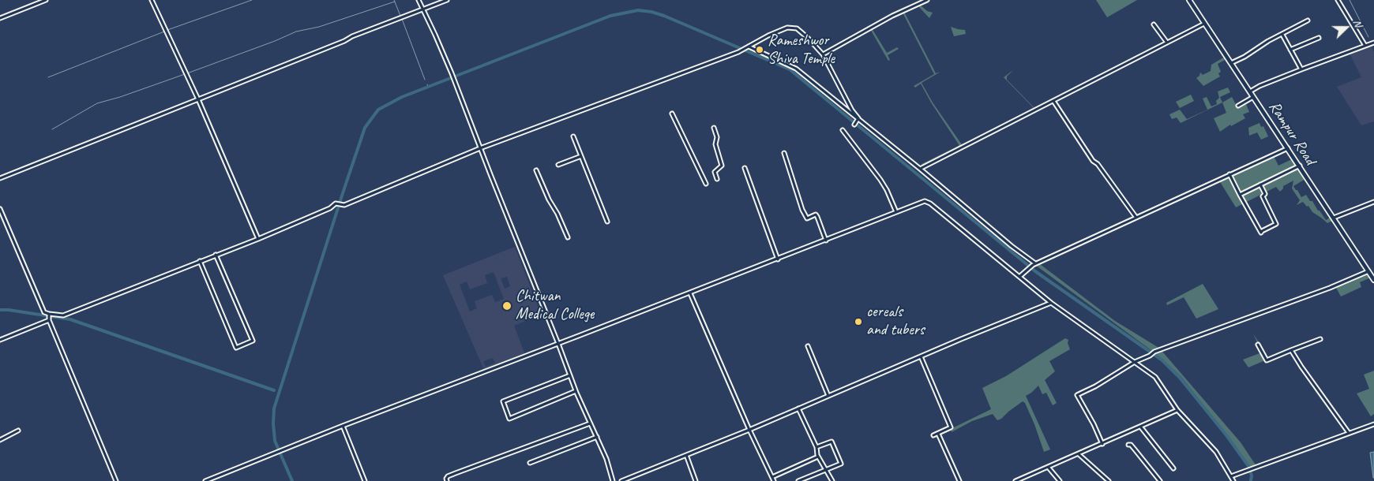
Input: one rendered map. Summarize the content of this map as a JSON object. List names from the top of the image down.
{
  "streets": {
    "main road": ["Rampur Road"]
  },
  "places": ["Rameshwor Shiva Temple", "Chitwan Medical College", "cereals and tubers"],
  "north": "right"
}
